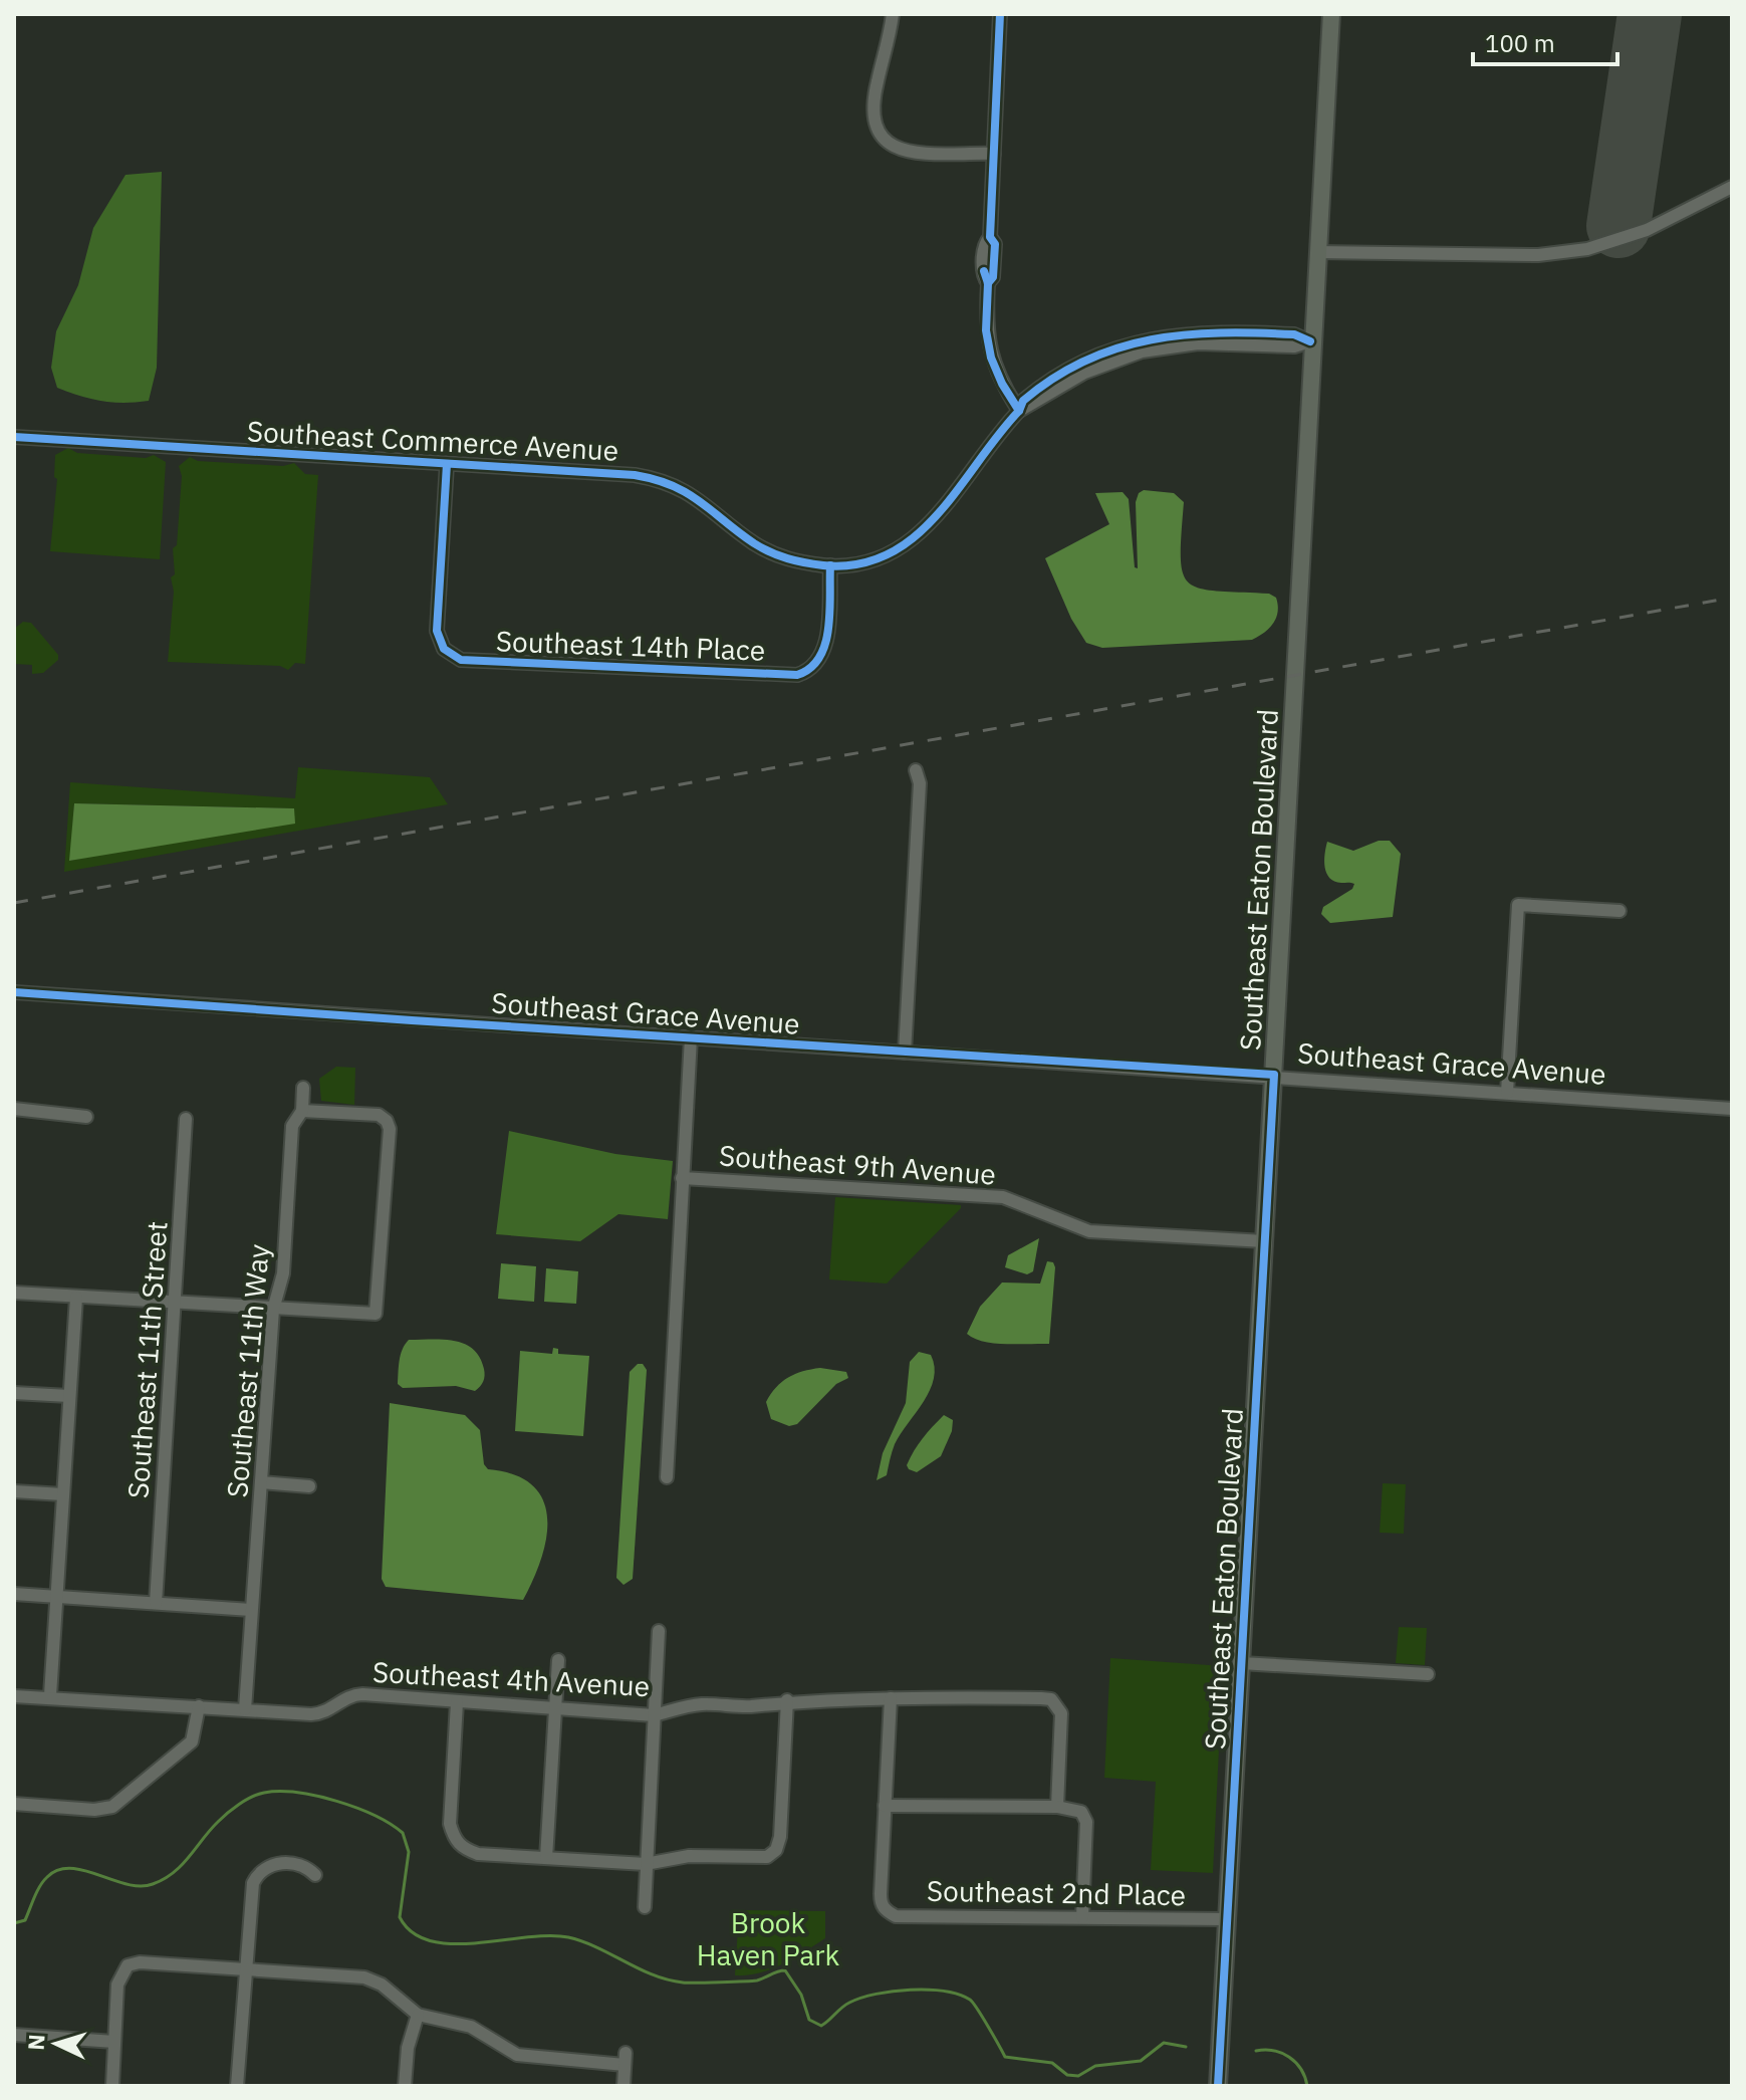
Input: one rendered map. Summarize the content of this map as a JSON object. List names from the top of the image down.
{
  "streets": {
    "main road": ["Southeast Eaton Boulevard"],
    "street": [
      "Southeast Commerce Avenue",
      "Southeast 14th Place",
      "Southeast Grace Avenue",
      "Southeast 9th Avenue",
      "Southeast 11th Street",
      "Southeast 11th Way",
      "Southeast 4th Avenue",
      "Southeast 2nd Place"
    ]
  },
  "crossings": [
    ["Southeast Commerce Avenue", "Southeast 14th Place"],
    ["Southeast Commerce Avenue", "Southeast Eaton Boulevard"],
    ["Southeast Eaton Boulevard", "Southeast Grace Avenue"],
    ["Southeast Eaton Boulevard", "Southeast 9th Avenue"],
    ["Southeast Eaton Boulevard", "Southeast 2nd Place"],
    ["Southeast 11th Way", "Southeast 4th Avenue"]
  ],
  "parks": ["Brook Haven Park"],
  "scale_bar": "100 m",
  "north": "left"
}
